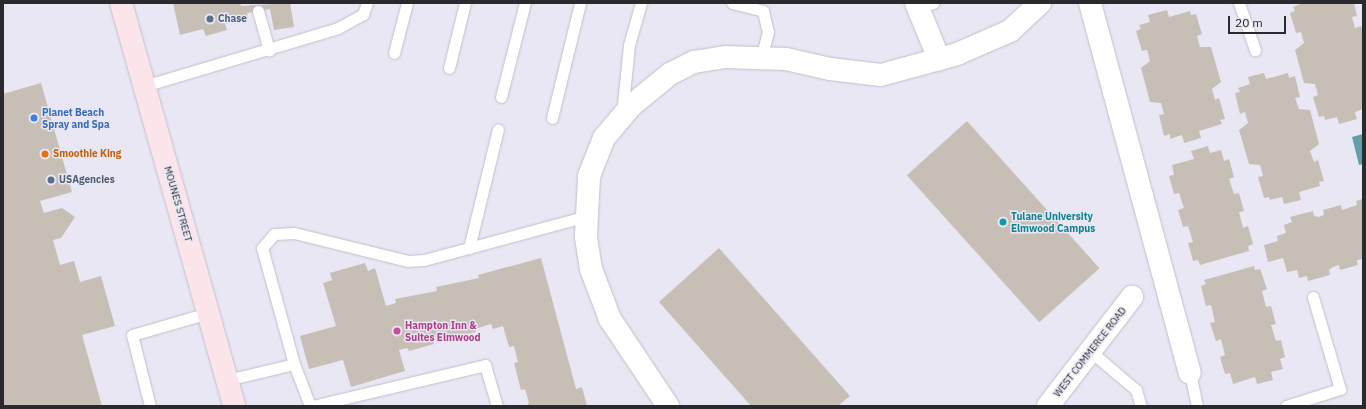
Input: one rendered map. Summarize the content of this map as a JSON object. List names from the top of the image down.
{
  "streets": {
    "main road": ["MOUNES STREET"],
    "street": ["WEST COMMERCE ROAD"]
  },
  "places": [
    "Chase",
    "Planet Beach Spray and Spa",
    "Smoothie King",
    "USAgencies",
    "Tulane University Elmwood Campus",
    "Hampton Inn & Suites Elmwood"
  ],
  "scale_bar": "20 m"
}
